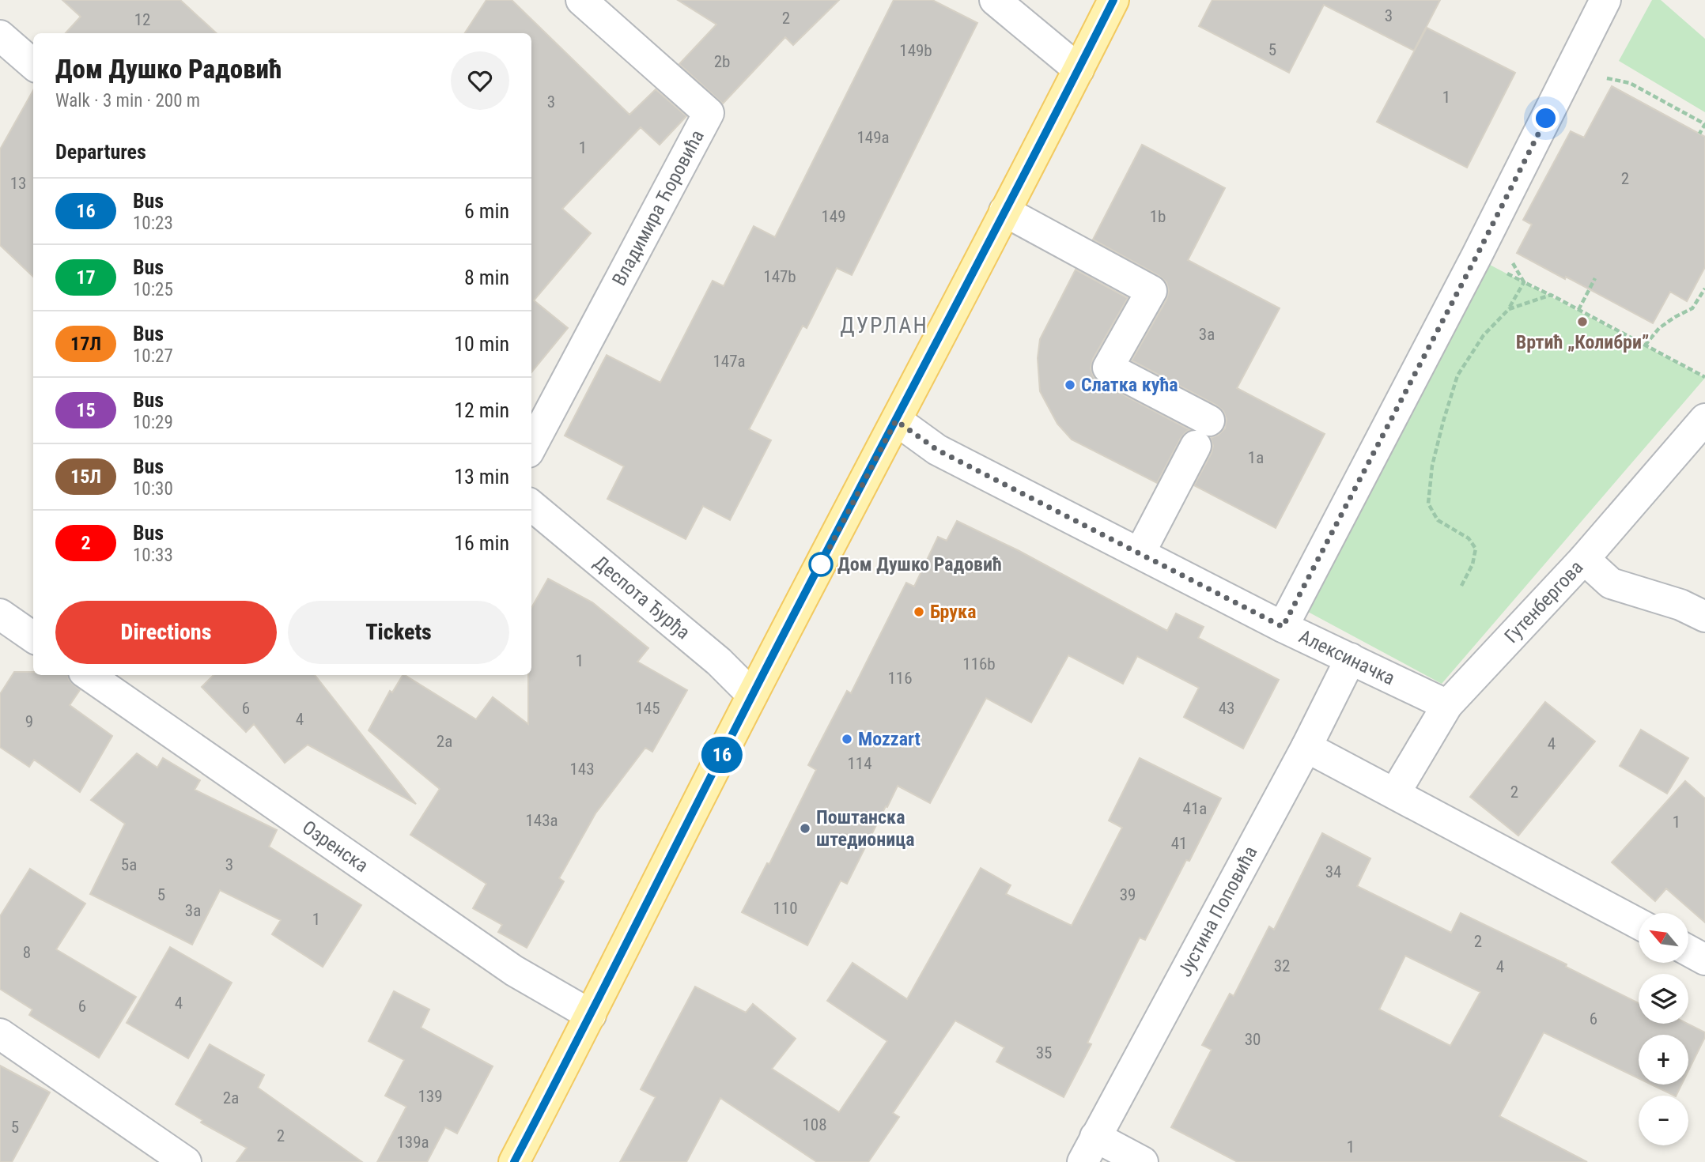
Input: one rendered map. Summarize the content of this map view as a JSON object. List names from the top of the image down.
{
  "streets": {
    "street": [
      "Владимира Ћоровића",
      "Деспота Ђурђа",
      "Гутенбергова",
      "Алексиначка",
      "Озренска",
      "Јустина Поповића"
    ]
  },
  "crossings": [
    ["Гутенбергова", "Алексиначка"],
    ["Алексиначка", "Јустина Поповића"]
  ],
  "districts": ["ДУРЛАН"],
  "places": [
    "Вртић „Колибри”",
    "Слатка кућа",
    "Дом Душко Радовић",
    "Брука",
    "Mozzart",
    "Поштанска штедионица"
  ],
  "lines": ["bus line 16"],
  "house_numbers": [
    "3",
    "2",
    "12",
    "5",
    "149b",
    "2b",
    "1",
    "3",
    "149a",
    "1",
    "2",
    "13",
    "149",
    "1b",
    "147b",
    "3a",
    "147a",
    "1a",
    "1",
    "116b",
    "116",
    "6",
    "145",
    "43",
    "4",
    "9",
    "2a",
    "4",
    "114",
    "143",
    "2",
    "41a",
    "143a",
    "1",
    "41",
    "5a",
    "3",
    "34",
    "5",
    "39",
    "110",
    "3a",
    "1",
    "2",
    "8",
    "32",
    "4",
    "4",
    "6",
    "6",
    "30",
    "35",
    "139",
    "2a",
    "108",
    "5",
    "2",
    "139a",
    "1"
  ],
  "north": "top left",
  "page": {
    "on_map": "16",
    "heading": [
      ["Дом Душко Радовић", "Walk · 3 min · 200 m"],
      "Departures"
    ],
    "list": [
      {
        "mark": "16",
        "name": "Bus",
        "note": "10:23",
        "value": "6 min"
      },
      {
        "mark": "17",
        "name": "Bus",
        "note": "10:25",
        "value": "8 min"
      },
      {
        "mark": "17Л",
        "name": "Bus",
        "note": "10:27",
        "value": "10 min"
      },
      {
        "mark": "15",
        "name": "Bus",
        "note": "10:29",
        "value": "12 min"
      },
      {
        "mark": "15Л",
        "name": "Bus",
        "note": "10:30",
        "value": "13 min"
      },
      {
        "mark": "2",
        "name": "Bus",
        "note": "10:33",
        "value": "16 min"
      }
    ],
    "buttons": ["Directions", "Tickets"],
    "map_buttons": ["+", "−"]
  }
}
